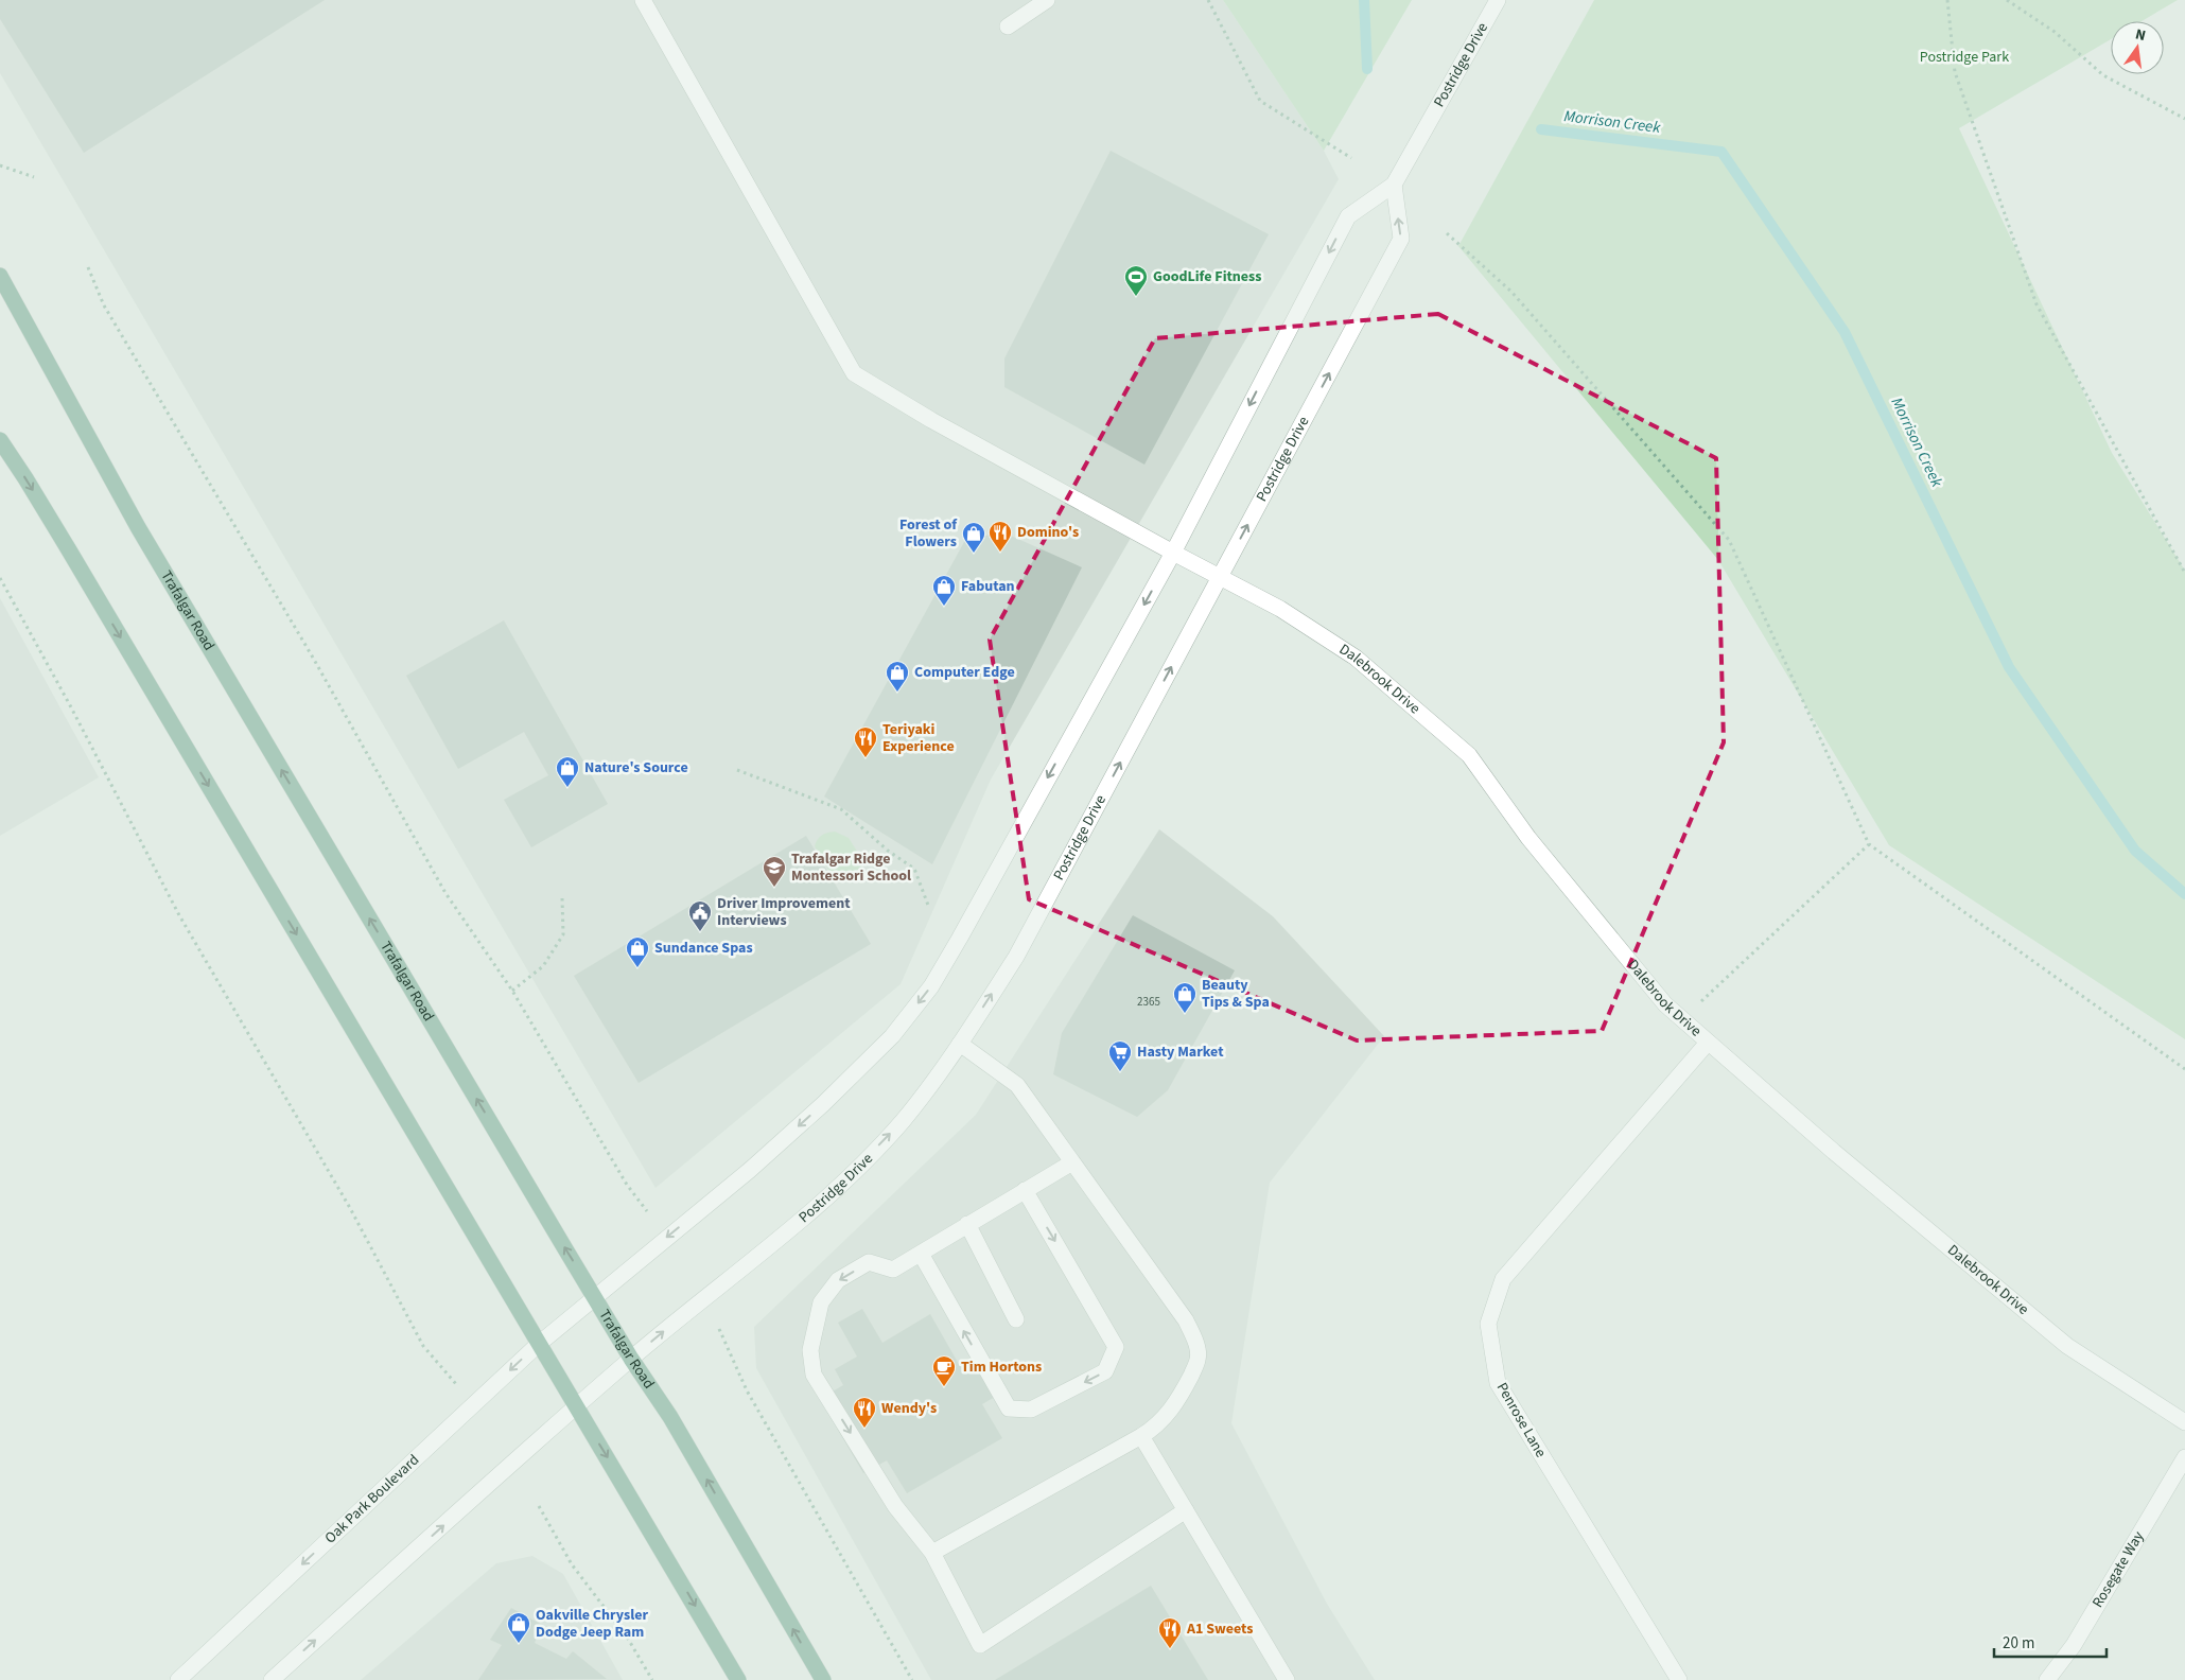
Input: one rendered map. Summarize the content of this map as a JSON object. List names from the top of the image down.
{
  "streets": {
    "main road": ["Trafalgar Road"],
    "street": [
      "Postridge Drive",
      "Dalebrook Drive",
      "Penrose Lane",
      "Oak Park Boulevard",
      "Rosegate Way"
    ]
  },
  "crossings": [
    ["Postridge Drive", "Trafalgar Road"],
    ["Postridge Drive", "Dalebrook Drive"],
    ["Postridge Drive", "Oak Park Boulevard"],
    ["Dalebrook Drive", "Penrose Lane"]
  ],
  "water": ["Morrison Creek"],
  "parks": ["Postridge Park"],
  "places": {
    "sports": ["GoodLife Fitness"],
    "restaurant": [
      "Domino's",
      "Teriyaki Experience",
      "Wendy's",
      "A1 Sweets"
    ],
    "shop": [
      "Forest of Flowers",
      "Fabutan",
      "Computer Edge",
      "Nature's Source",
      "Sundance Spas",
      "Beauty Tips & Spa",
      "Oakville Chrysler Dodge Jeep Ram"
    ],
    "school or university": ["Trafalgar Ridge Montessori School"],
    "public building": ["Driver Improvement Interviews"],
    "supermarket": ["Hasty Market"],
    "cafe": ["Tim Hortons"]
  },
  "house_numbers": ["2365"],
  "scale_bar": "20 m",
  "north": "top"
}
